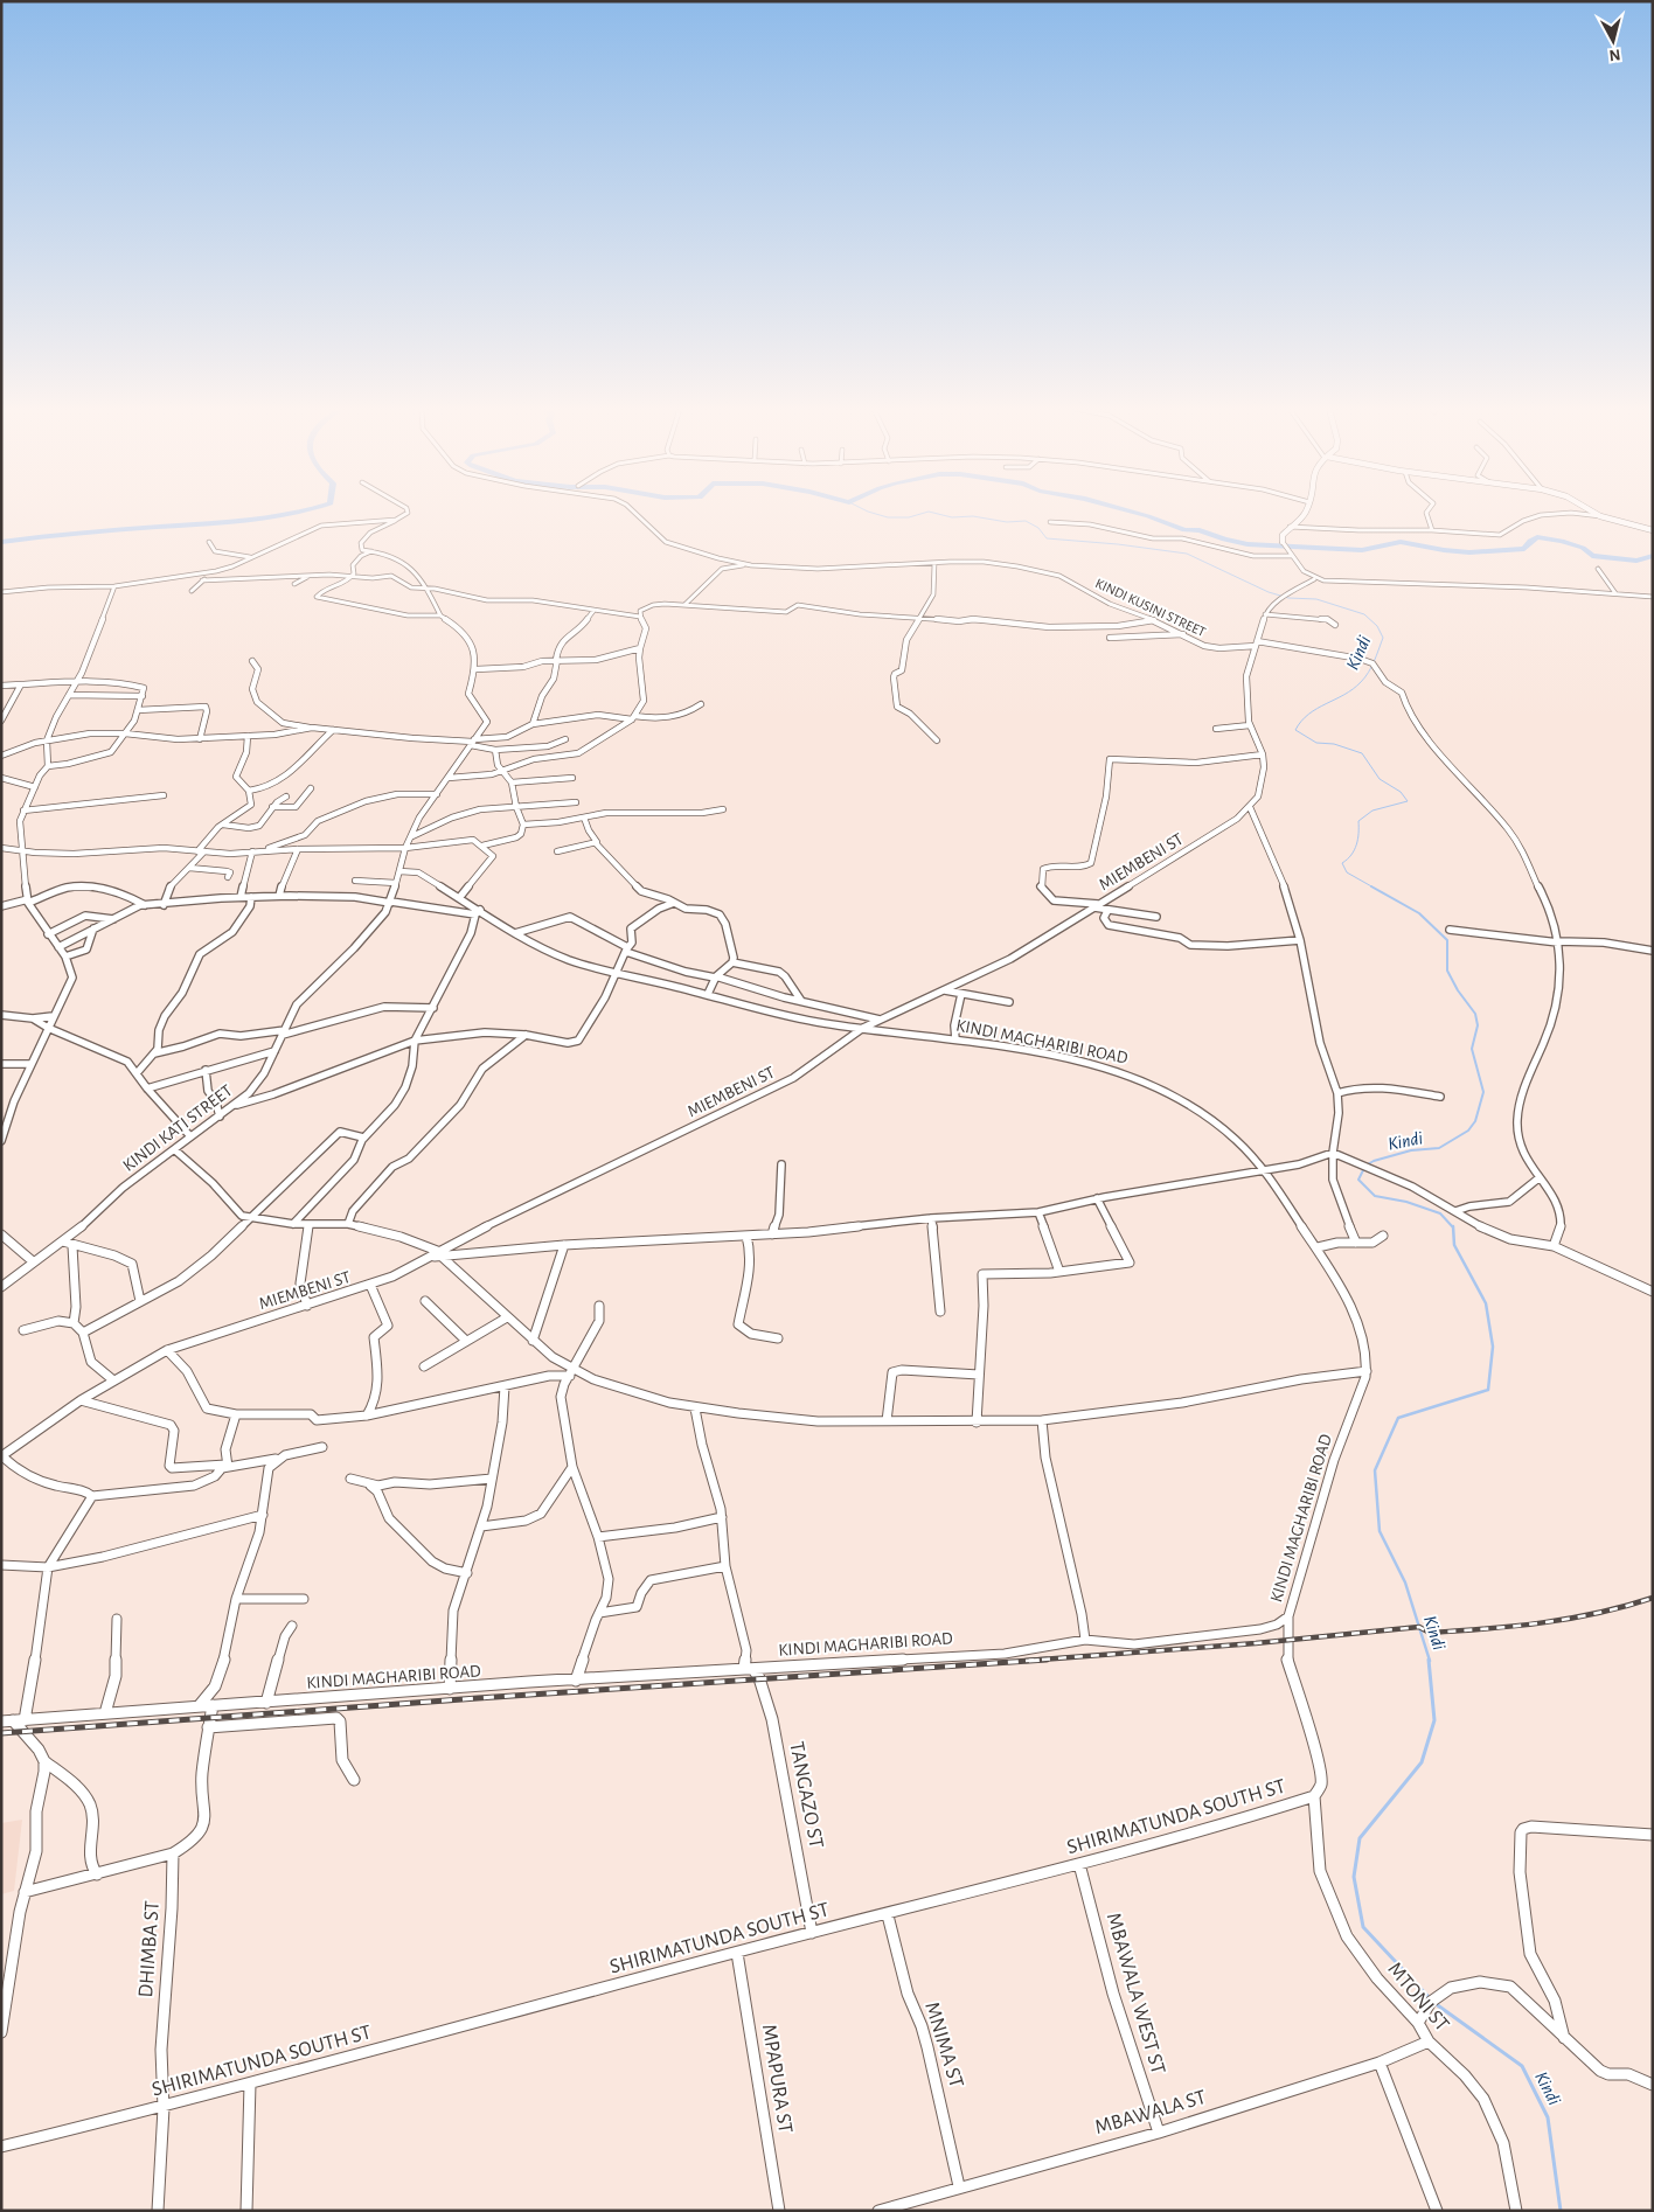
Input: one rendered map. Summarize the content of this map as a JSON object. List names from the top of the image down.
{
  "streets": {
    "street": [
      "KINDI KUSINI STREET",
      "MIEMBENI ST",
      "KINDI MAGHARIBI ROAD",
      "KINDI KATI STREET",
      "TANGAZO ST",
      "SHIRIMATUNDA SOUTH ST",
      "DHIMBA ST",
      "MBAWALA WEST ST",
      "MTONI ST",
      "MNIMA ST",
      "MPAPURA ST",
      "MBAWALA ST"
    ]
  },
  "crossings": [
    ["KINDI KUSINI STREET", "MIEMBENI ST"],
    ["MIEMBENI ST", "KINDI MAGHARIBI ROAD"],
    ["KINDI MAGHARIBI ROAD", "KINDI KATI STREET"],
    ["KINDI MAGHARIBI ROAD", "TANGAZO ST"],
    ["KINDI MAGHARIBI ROAD", "SHIRIMATUNDA SOUTH ST"],
    ["TANGAZO ST", "SHIRIMATUNDA SOUTH ST"],
    ["SHIRIMATUNDA SOUTH ST", "DHIMBA ST"],
    ["SHIRIMATUNDA SOUTH ST", "MBAWALA WEST ST"],
    ["SHIRIMATUNDA SOUTH ST", "MTONI ST"],
    ["SHIRIMATUNDA SOUTH ST", "MNIMA ST"],
    ["SHIRIMATUNDA SOUTH ST", "MPAPURA ST"],
    ["MBAWALA WEST ST", "MBAWALA ST"],
    ["MTONI ST", "MBAWALA ST"],
    ["MNIMA ST", "MBAWALA ST"]
  ],
  "water": ["Kindi"],
  "north": "bottom"
}
